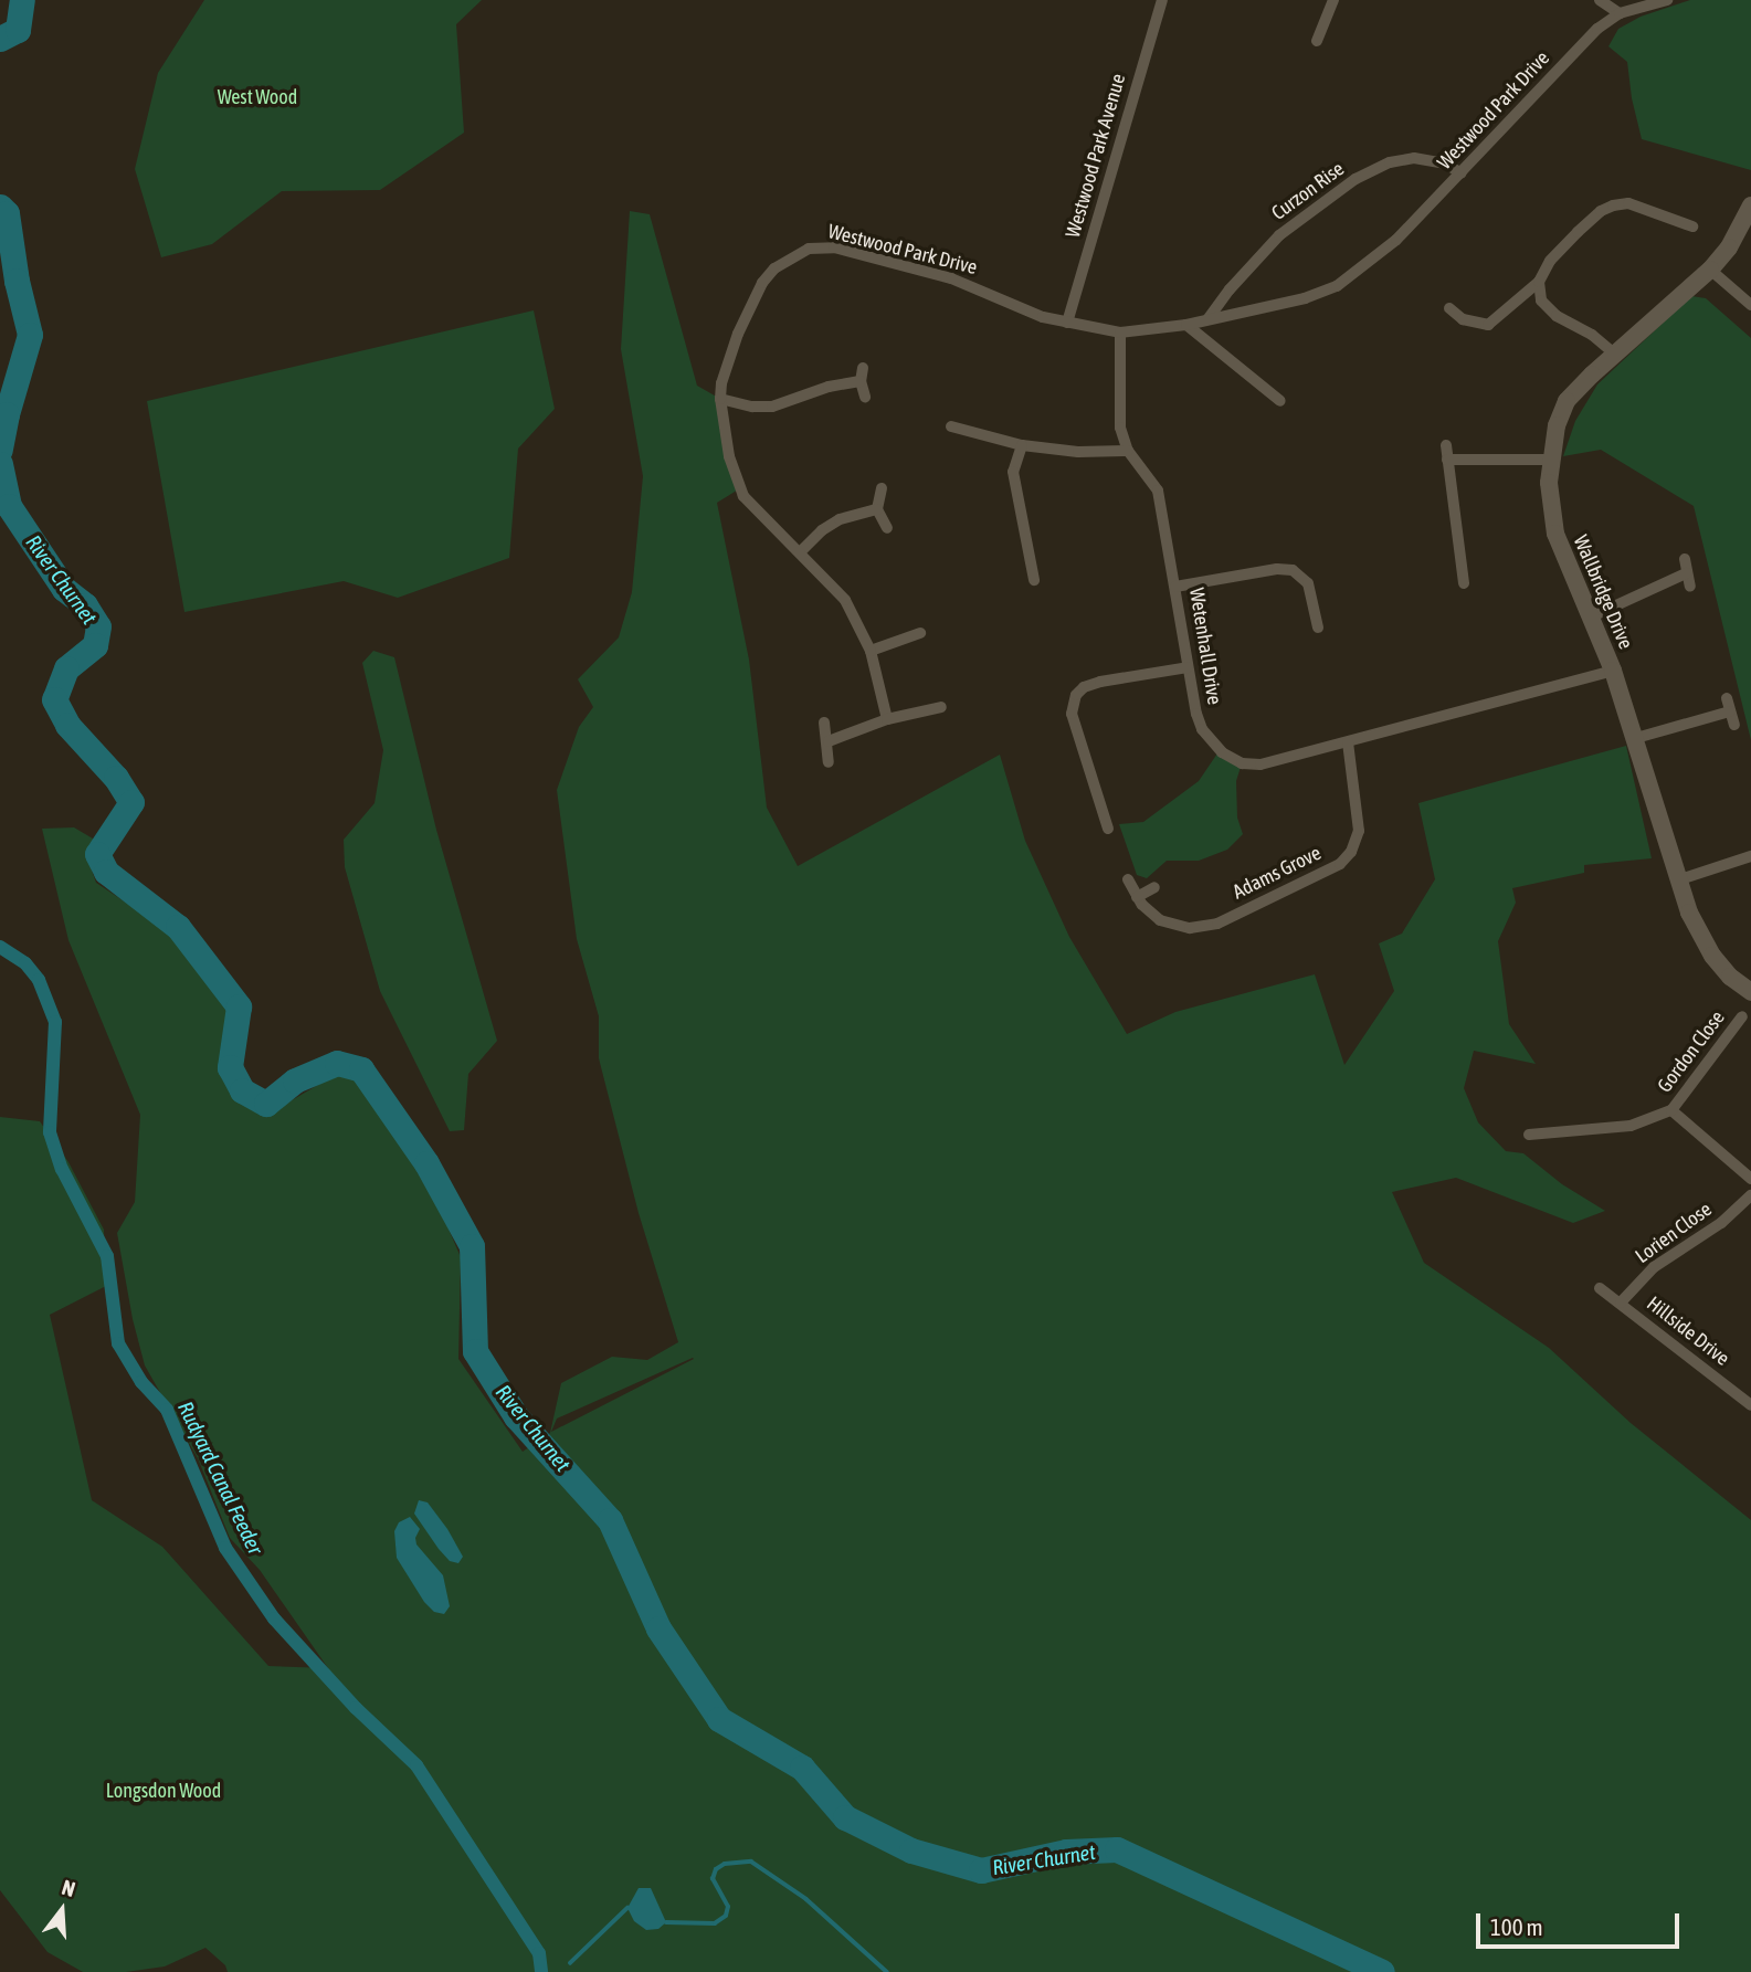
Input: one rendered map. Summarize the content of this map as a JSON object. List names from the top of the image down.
{
  "streets": {
    "street": [
      "Westwood Park Drive",
      "Westwood Park Avenue",
      "Curzon Rise",
      "Wallbridge Drive",
      "Wetenhall Drive",
      "Adams Grove",
      "Gordon Close",
      "Lorien Close",
      "Hillside Drive"
    ]
  },
  "crossings": [
    ["Westwood Park Drive", "Westwood Park Avenue"],
    ["Westwood Park Drive", "Curzon Rise"],
    ["Westwood Park Drive", "Wetenhall Drive"],
    ["Wallbridge Drive", "Wetenhall Drive"],
    ["Wetenhall Drive", "Adams Grove"],
    ["Lorien Close", "Hillside Drive"]
  ],
  "water": ["River Churnet", "Rudyard Canal Feeder"],
  "parks": ["West Wood", "Longsdon Wood"],
  "scale_bar": "100 m",
  "north": "top"
}
